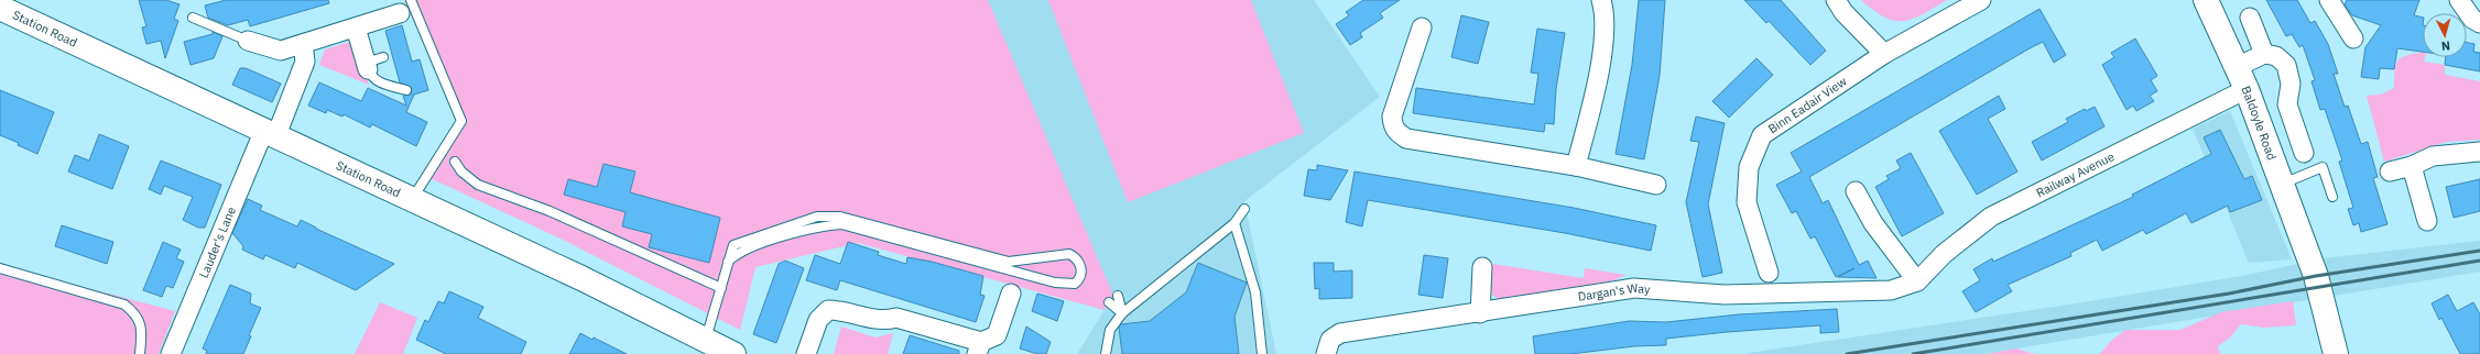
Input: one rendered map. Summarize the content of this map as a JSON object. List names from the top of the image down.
{
  "streets": {
    "main road": ["Station Road", "Baldoyle Road"],
    "street": [
      "Binn Eadair View",
      "Railway Avenue",
      "Lauder's Lane",
      "Dargan's Way"
    ]
  },
  "crossings": [
    ["Station Road", "Lauder's Lane"],
    ["Baldoyle Road", "Railway Avenue"],
    ["Railway Avenue", "Dargan's Way"]
  ],
  "north": "bottom"
}
